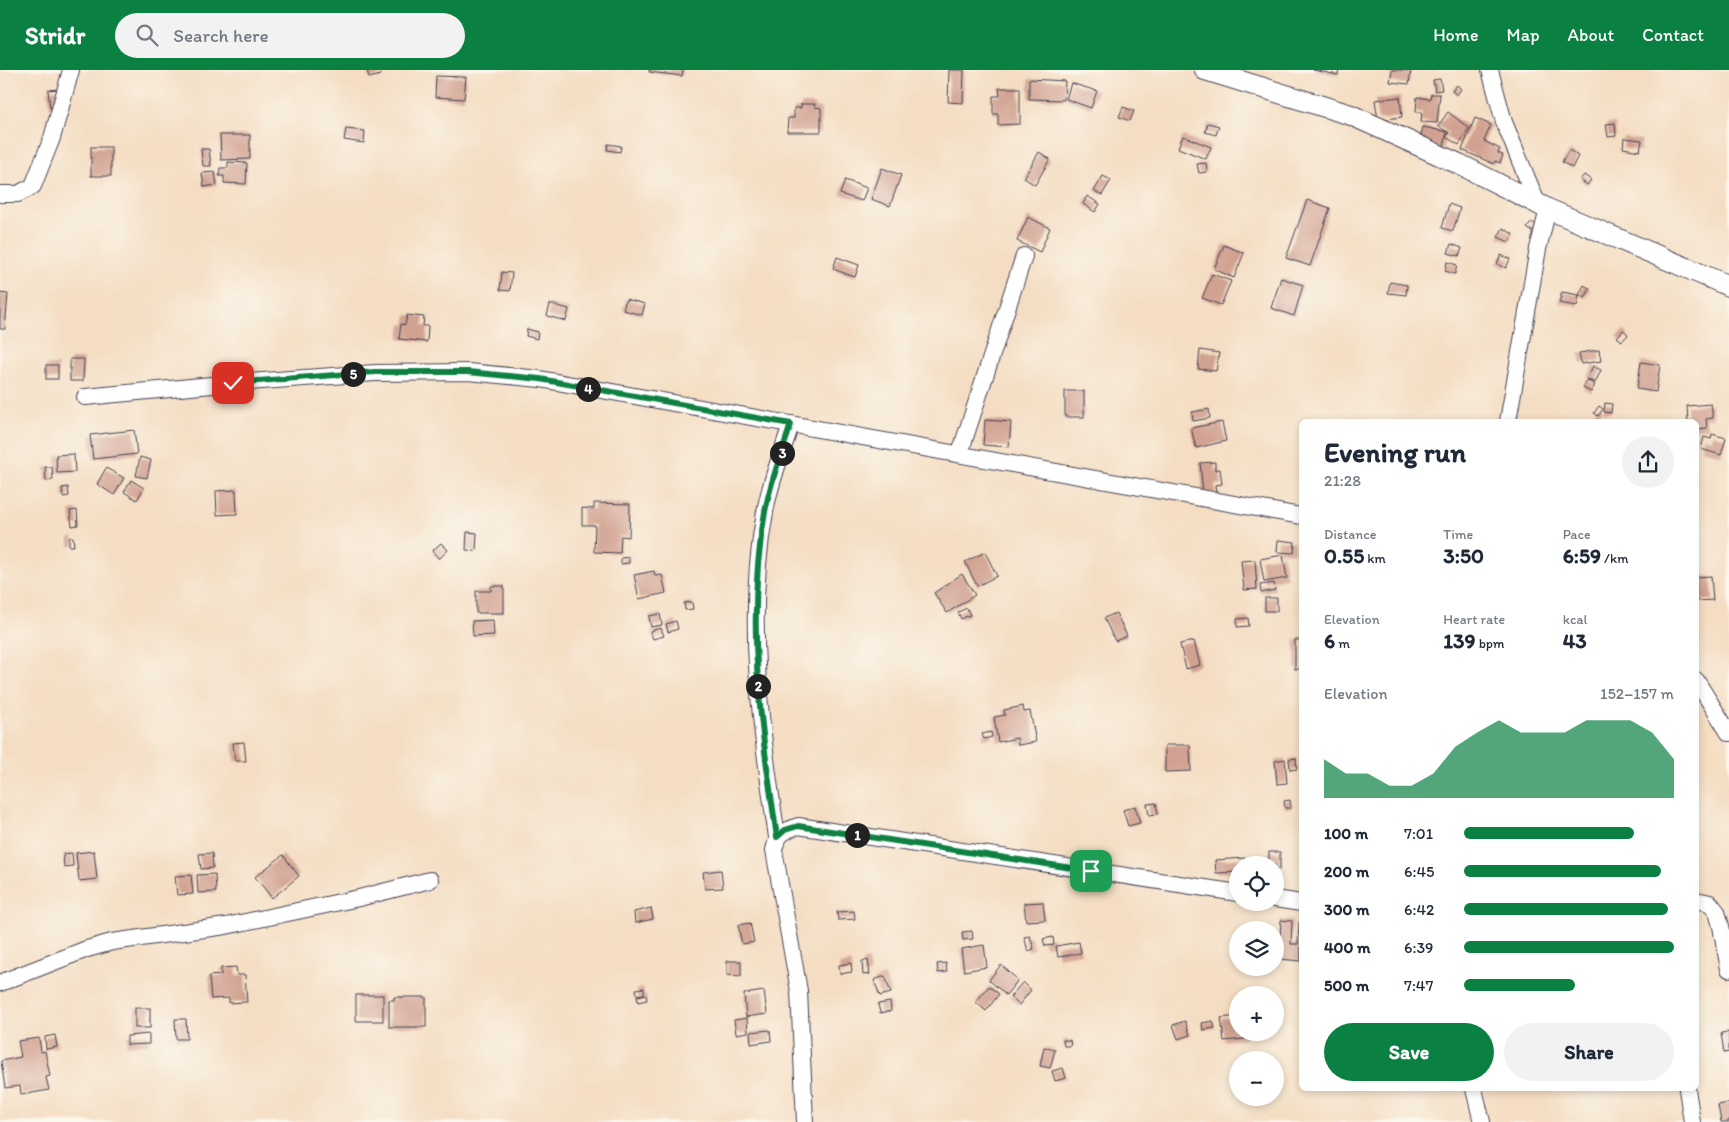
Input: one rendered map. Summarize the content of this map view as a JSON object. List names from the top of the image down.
{
  "page": {
    "header": "Stridr",
    "search": "Search here",
    "nav": [
      "Home",
      "Map",
      "About",
      "Contact"
    ],
    "pins": [
      "5",
      "4",
      "3",
      "2",
      "1"
    ],
    "heading": ["Evening run", "21:28"],
    "stats": [
      ["Distance", "0.55 km"],
      ["Time", "3:50"],
      ["Pace", "6:59 /km"],
      ["Elevation", "6 m"],
      ["Heart rate", "139 bpm"],
      ["kcal", "43"]
    ],
    "chart": ["Elevation", "152–157 m"],
    "list": [
      {
        "name": "100 m",
        "note": "7:01"
      },
      {
        "name": "200 m",
        "note": "6:45"
      },
      {
        "name": "300 m",
        "note": "6:42"
      },
      {
        "name": "400 m",
        "note": "6:39"
      },
      {
        "name": "500 m",
        "note": "7:47"
      }
    ],
    "map_buttons": ["+", "−"],
    "buttons": ["Save", "Share"]
  }
}
